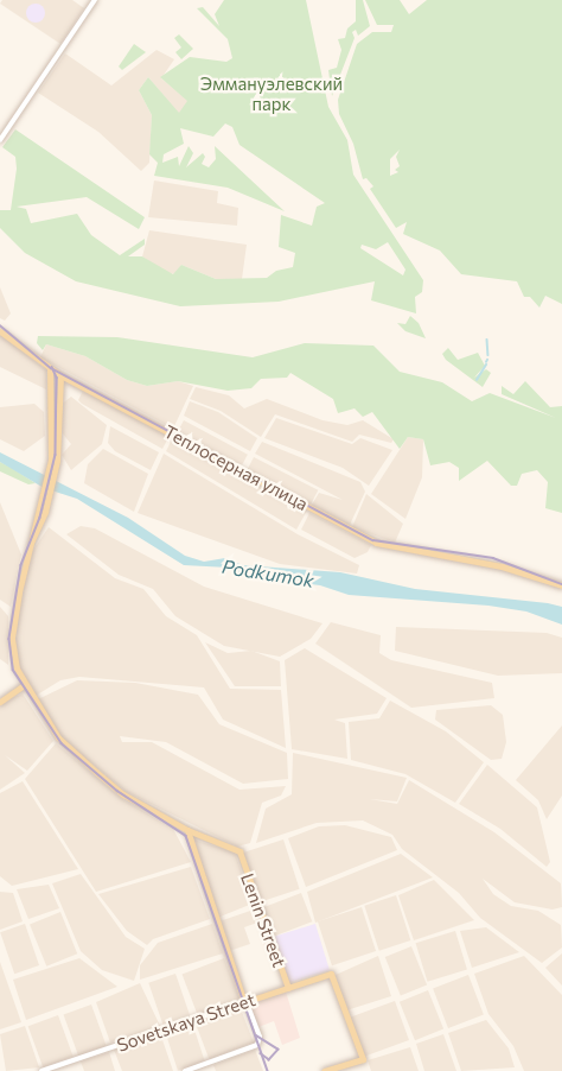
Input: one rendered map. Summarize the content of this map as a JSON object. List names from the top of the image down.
{
  "streets": {
    "main road": ["Теплосерная улица", "Lenin Street", "Sovetskaya Street"]
  },
  "crossings": [
    ["Lenin Street", "Sovetskaya Street"]
  ],
  "water": ["Podkumok"],
  "parks": ["Эммануэлевский парк"]
}
